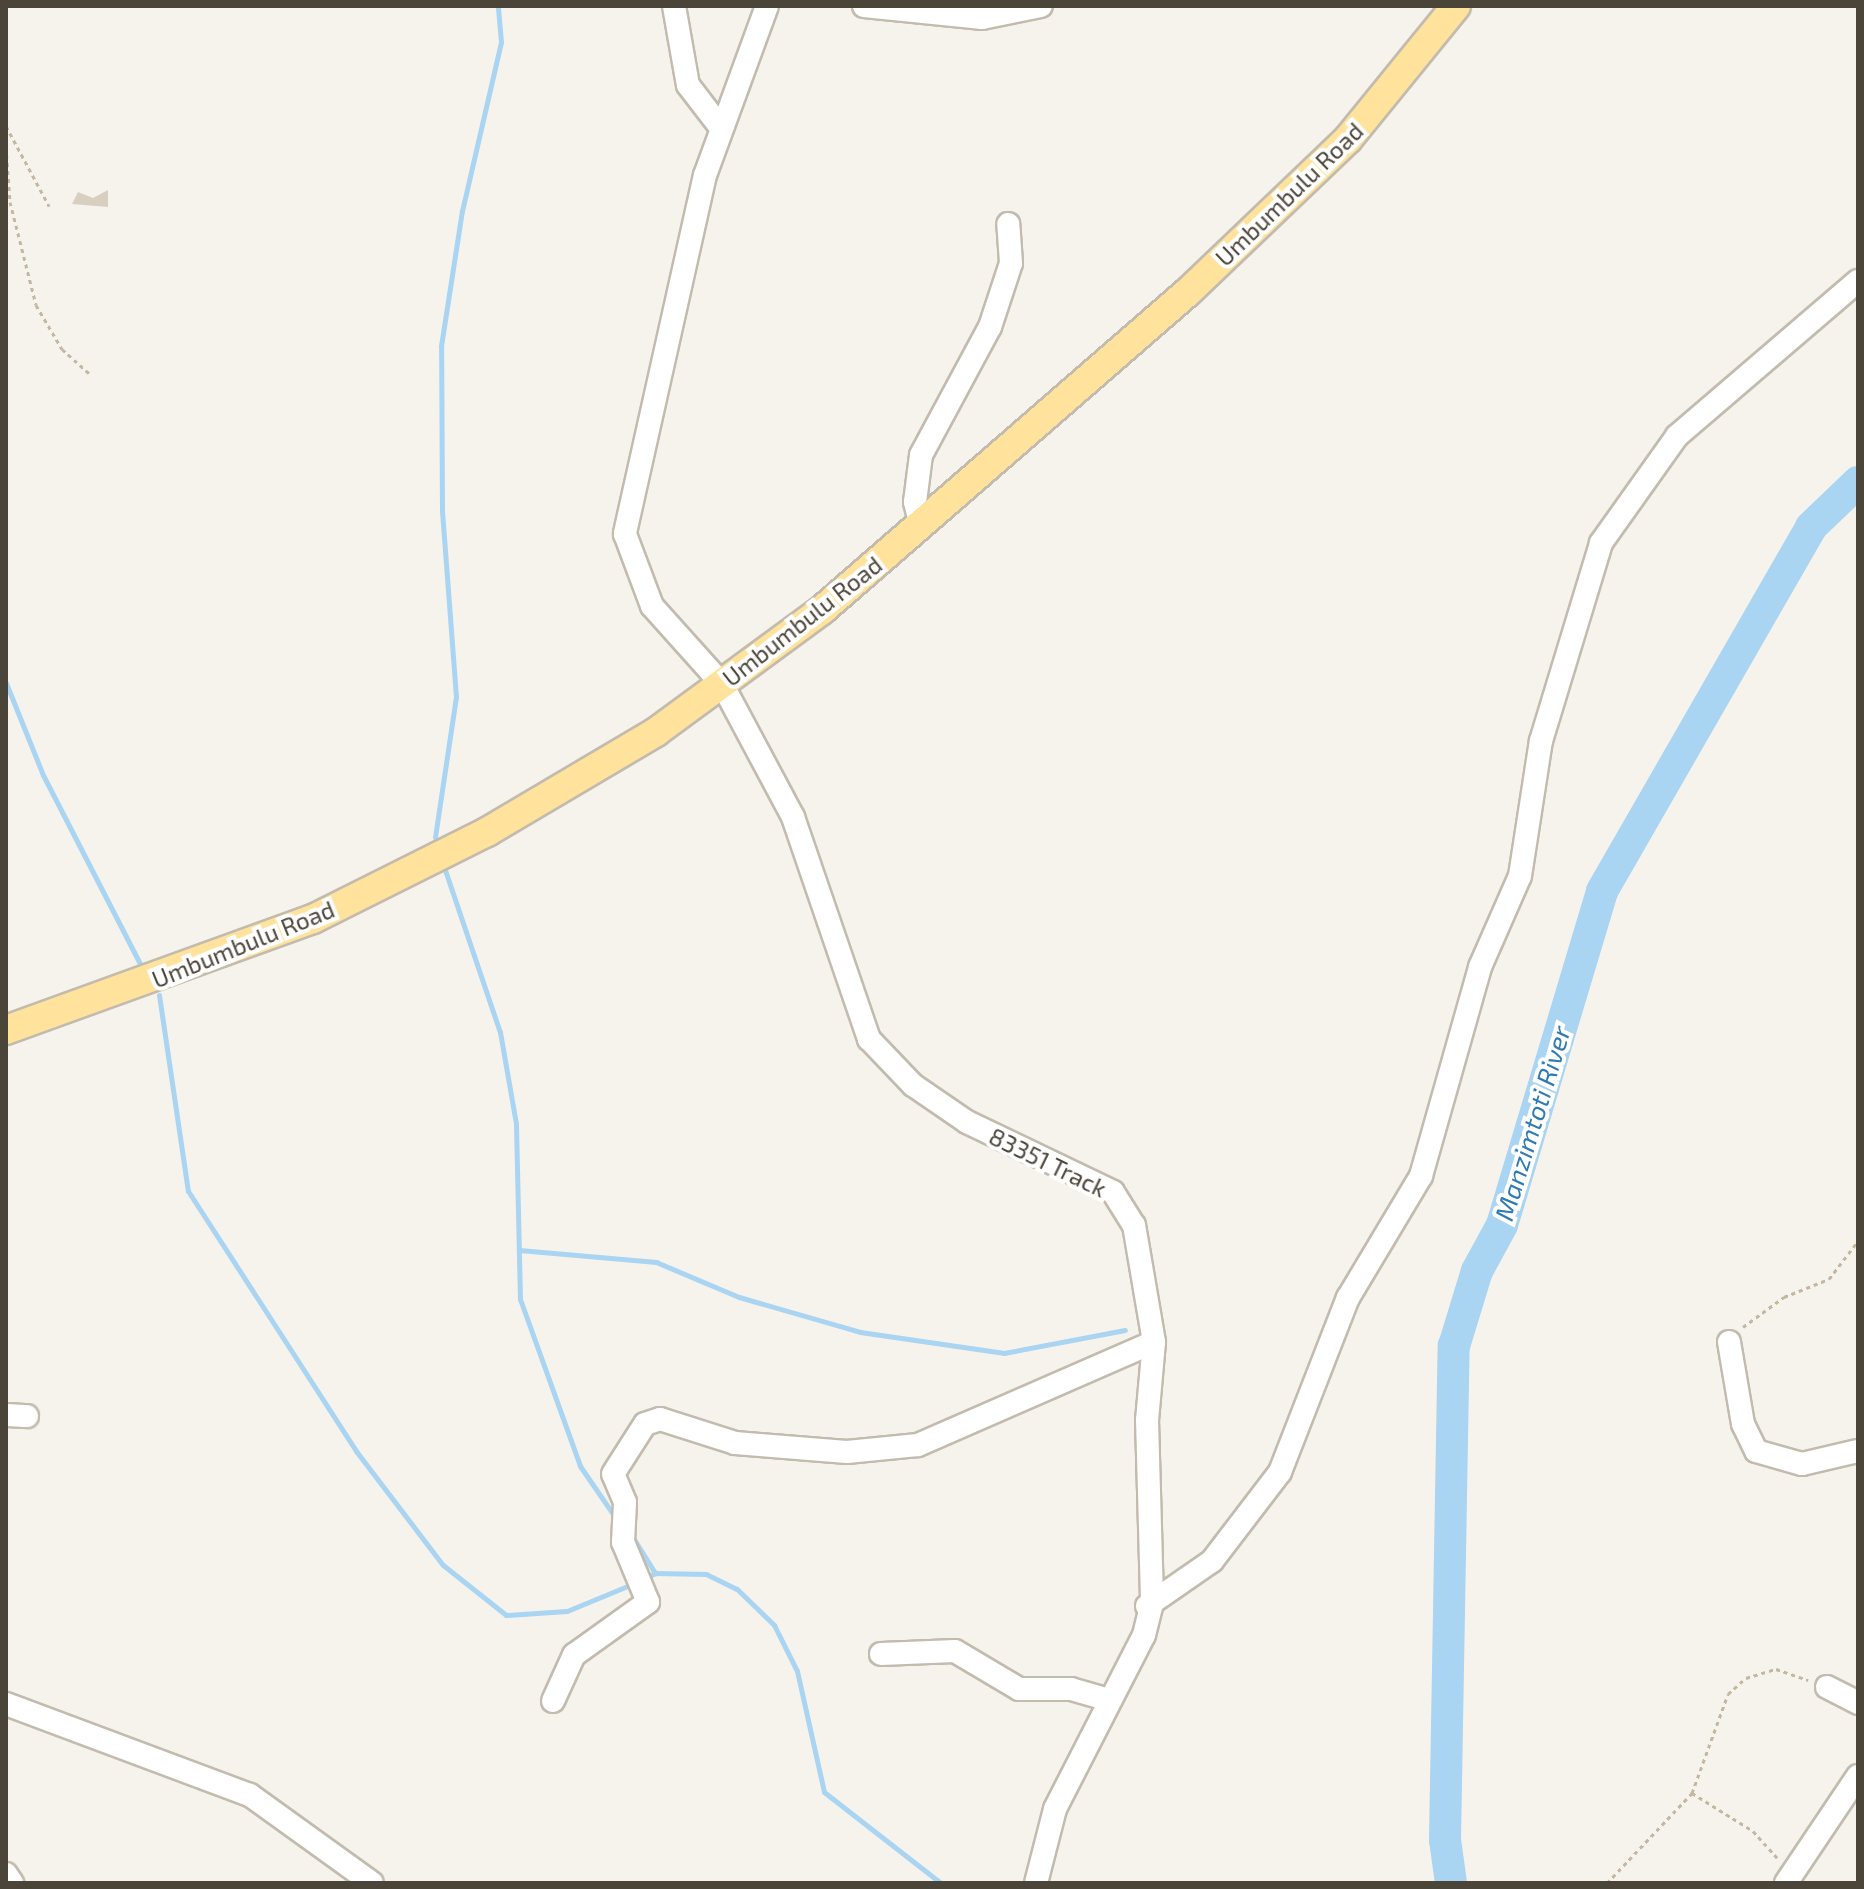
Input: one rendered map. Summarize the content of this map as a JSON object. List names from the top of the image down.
{
  "streets": {
    "main road": ["Umbumbulu Road"],
    "street": ["83351 Track"]
  },
  "crossings": [
    ["Umbumbulu Road", "83351 Track"]
  ],
  "water": ["Manzimtoti River"]
}
